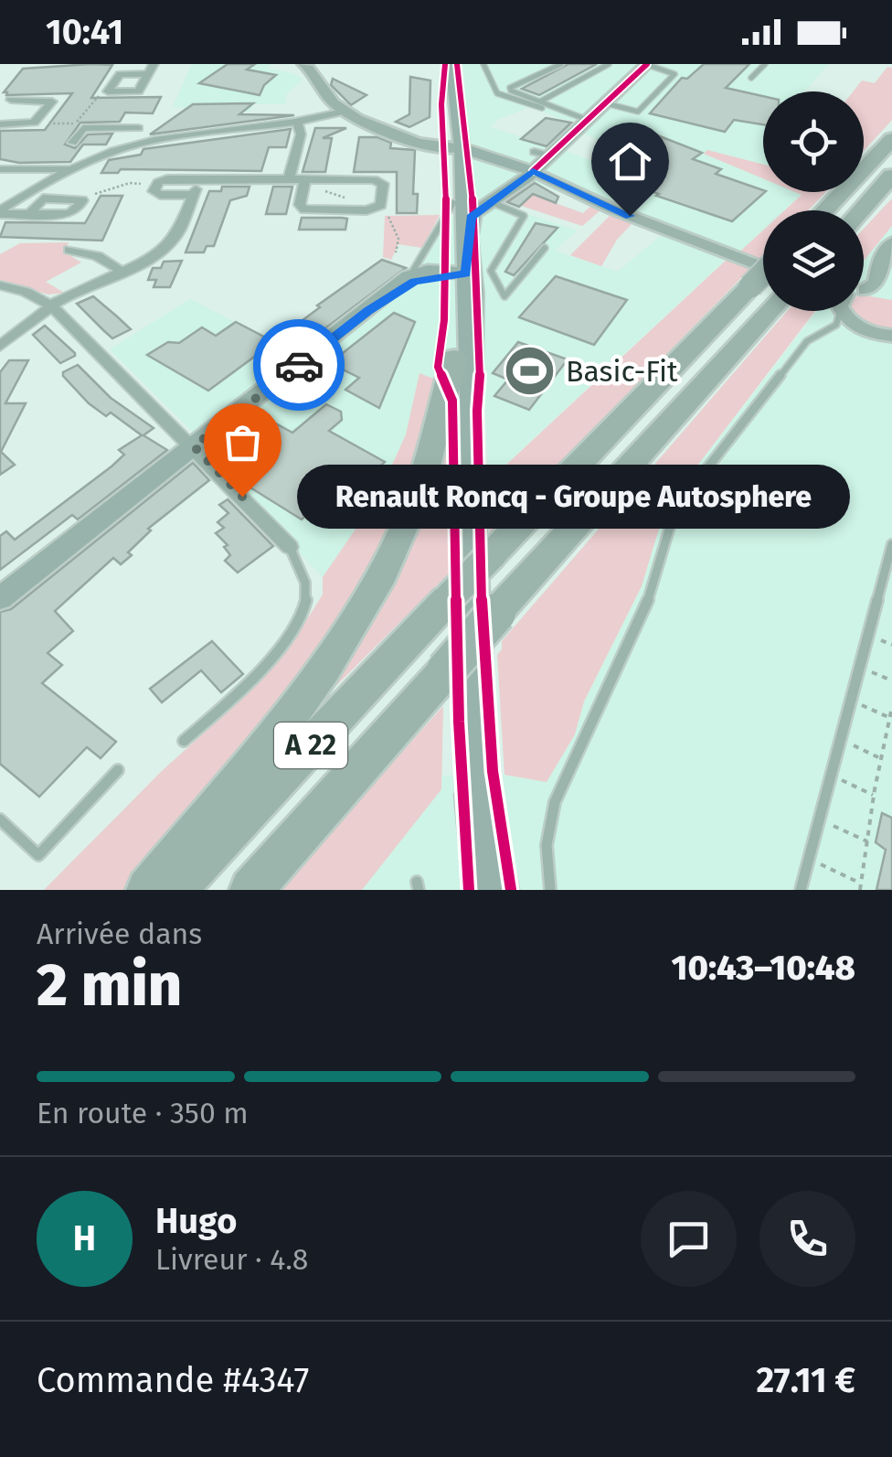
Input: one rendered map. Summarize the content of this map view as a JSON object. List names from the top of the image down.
{
  "streets": {
    "highway": ["A 22"]
  },
  "places": {
    "sports": ["Basic-Fit"],
    "other": ["Renault Roncq - Groupe Autosphere"]
  },
  "page": {
    "status": "10:41",
    "bubble": "Renault Roncq - Groupe Autosphere",
    "heading": ["2 min", "Arrivée dans", "10:43–10:48"],
    "panel": [
      "Hugo",
      "Livreur · 4.8",
      "Commande #4347",
      "27.11 €"
    ],
    "bar": "En route · 350 m",
    "round": "H"
  }
}
